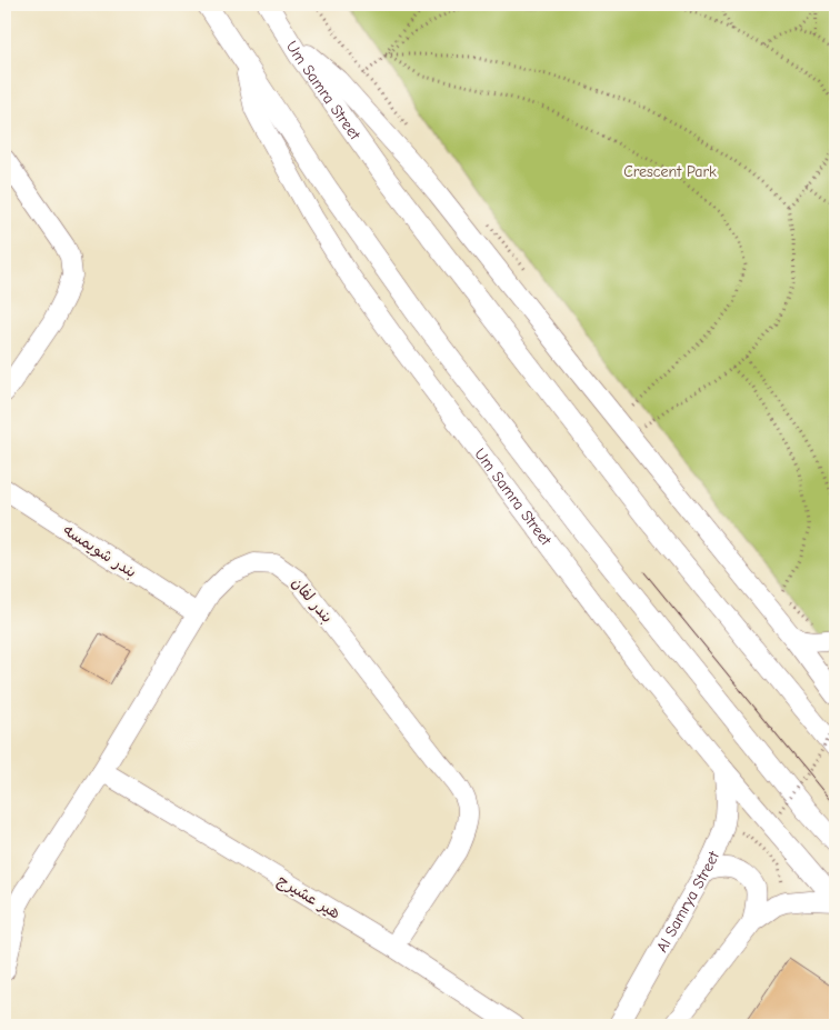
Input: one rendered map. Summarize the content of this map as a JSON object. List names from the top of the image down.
{
  "streets": {
    "street": [
      "Um Samra Street",
      "بندر شويمسه",
      "بندر لفان",
      "هير عشيرج",
      "Al Samrya Street"
    ]
  },
  "crossings": [
    ["Um Samra Street", "Al Samrya Street"],
    ["بندر شويمسه", "بندر لفان"],
    ["بندر لفان", "هير عشيرج"]
  ],
  "parks": ["Crescent Park"]
}
